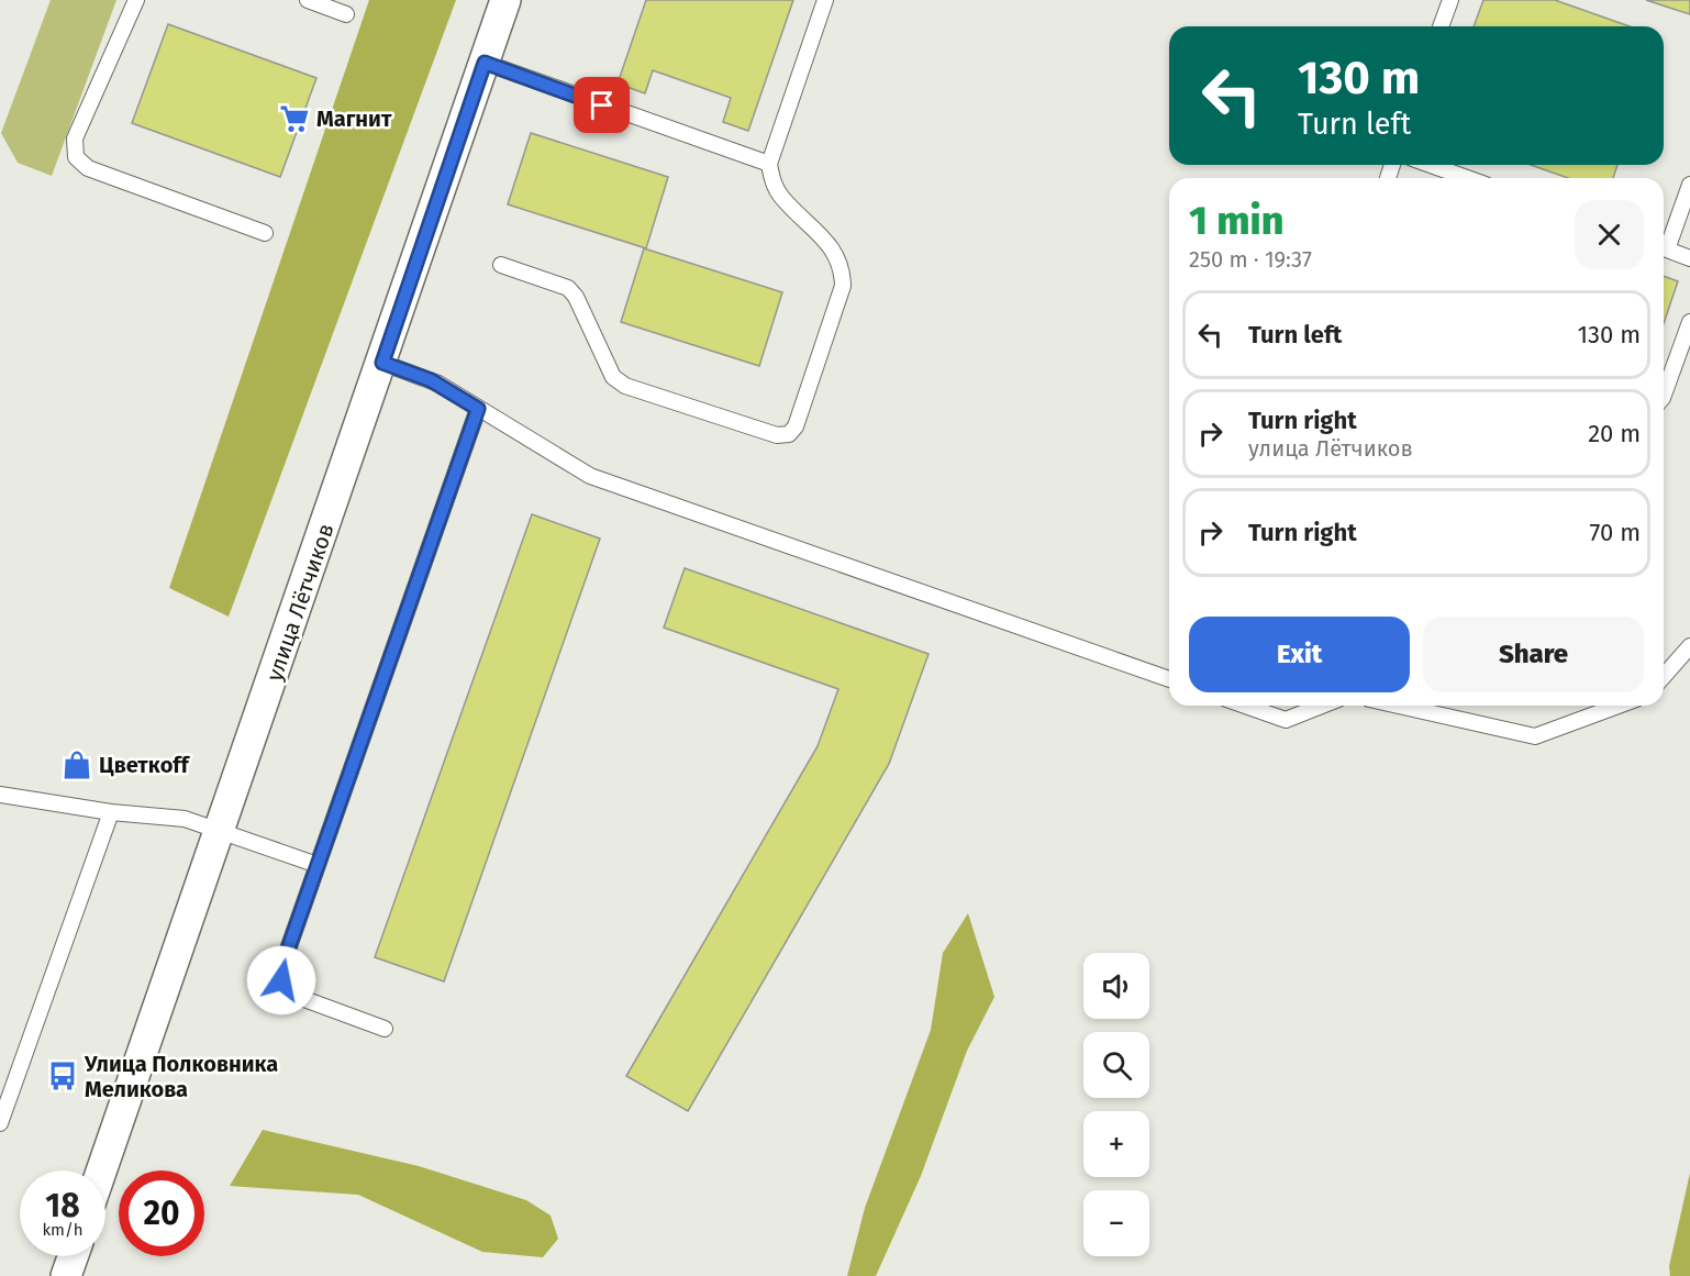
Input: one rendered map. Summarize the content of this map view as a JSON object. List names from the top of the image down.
{
  "streets": {
    "street": ["улица Лётчиков"]
  },
  "places": {
    "supermarket": ["Магнит"],
    "shop": ["Цветкoff"],
    "bus stop": ["Улица Полковника Меликова"]
  },
  "page": {
    "turn": ["130 m", "Turn left"],
    "heading": ["1 min", "250 m · 19:37"],
    "list": [
      {
        "name": "Turn left",
        "value": "130 m"
      },
      {
        "name": "Turn right",
        "note": "улица Лётчиков",
        "value": "20 m"
      },
      {
        "name": "Turn right",
        "value": "70 m"
      }
    ],
    "buttons": ["Exit", "Share"],
    "map_buttons": ["+", "−"],
    "speed": "18 km/h",
    "limit": "20"
  }
}
